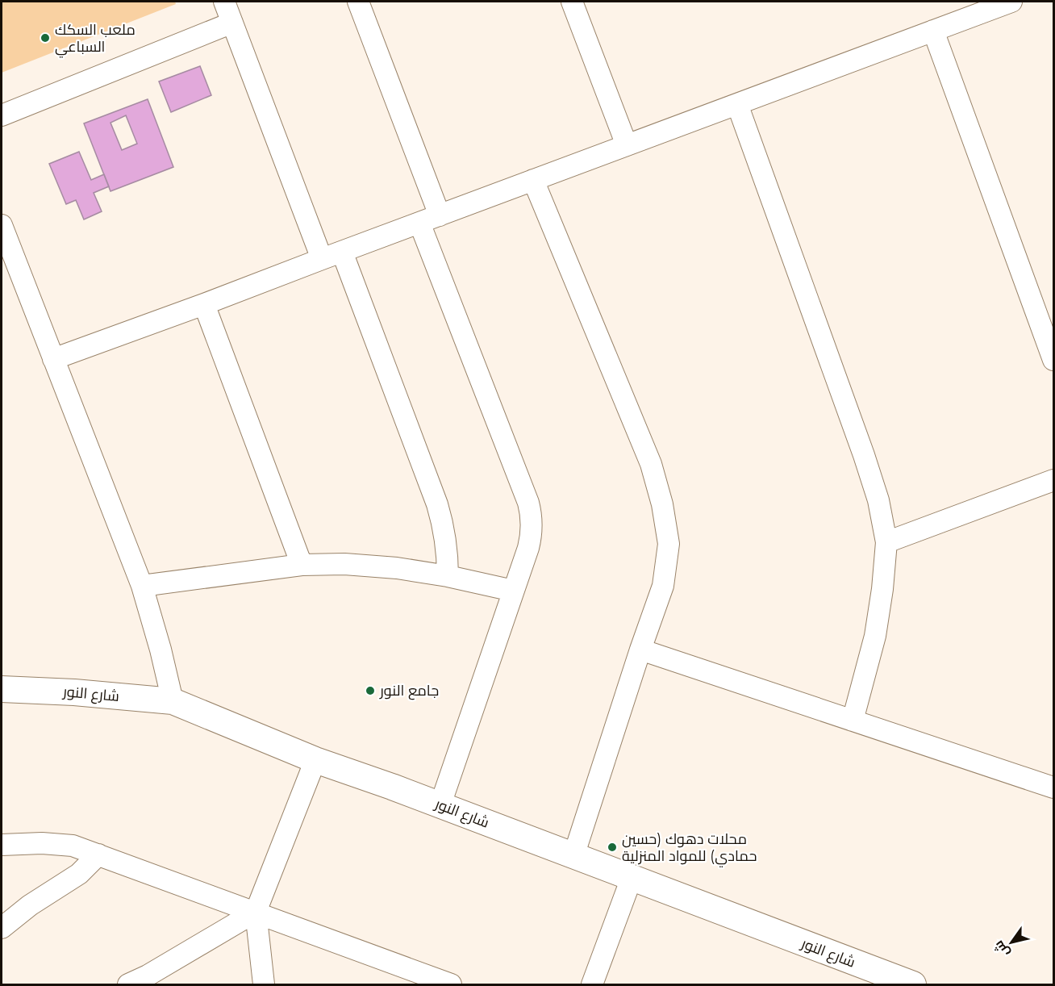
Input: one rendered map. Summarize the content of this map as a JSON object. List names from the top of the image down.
{
  "streets": {
    "street": ["شارع النور"]
  },
  "places": ["ملعب السكك السباعي", "جامع النور", "محلات دهوك (حسين حمادي) للمواد المنزلية"],
  "north": "bottom left"
}
